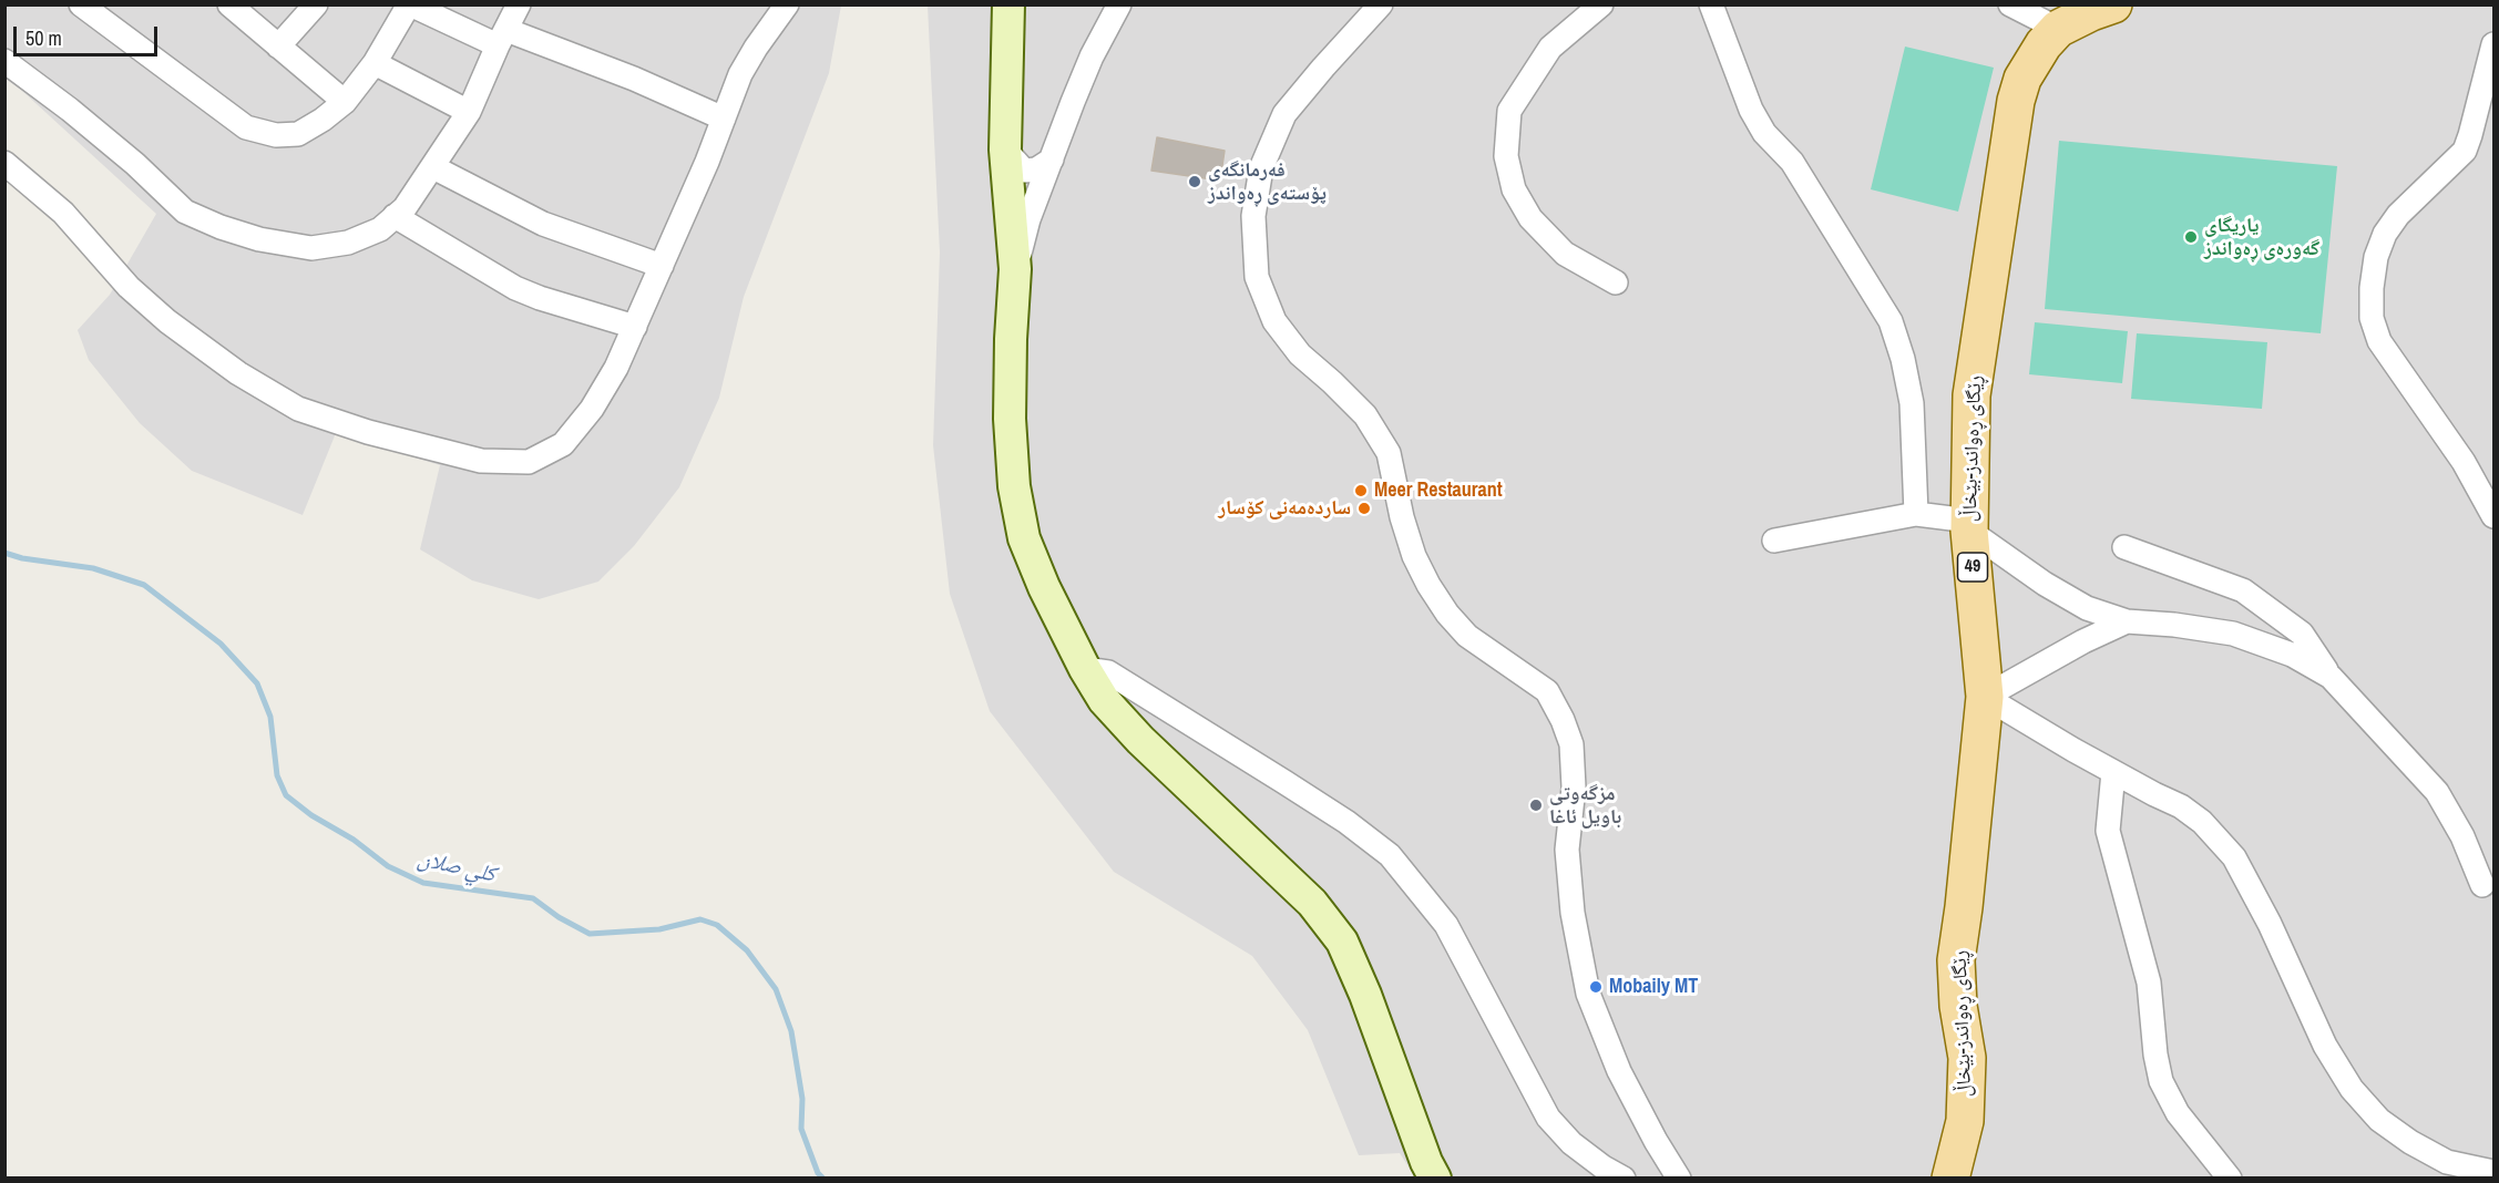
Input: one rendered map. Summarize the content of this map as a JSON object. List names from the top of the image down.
{
  "streets": {
    "main road": ["ڕێگای ڕەواندز-بێخاڵ", "49"]
  },
  "water": ["كلي صلان"],
  "places": [
    "فەرمانگەی پۆستەی ڕەواندز",
    "یاریگای گەورەی ڕەواندز",
    "Meer Restaurant",
    "ساردەمەنی کۆسار",
    "مزگەوتی باویل ئاغا",
    "Mobaily MT"
  ],
  "scale_bar": "50 m"
}
